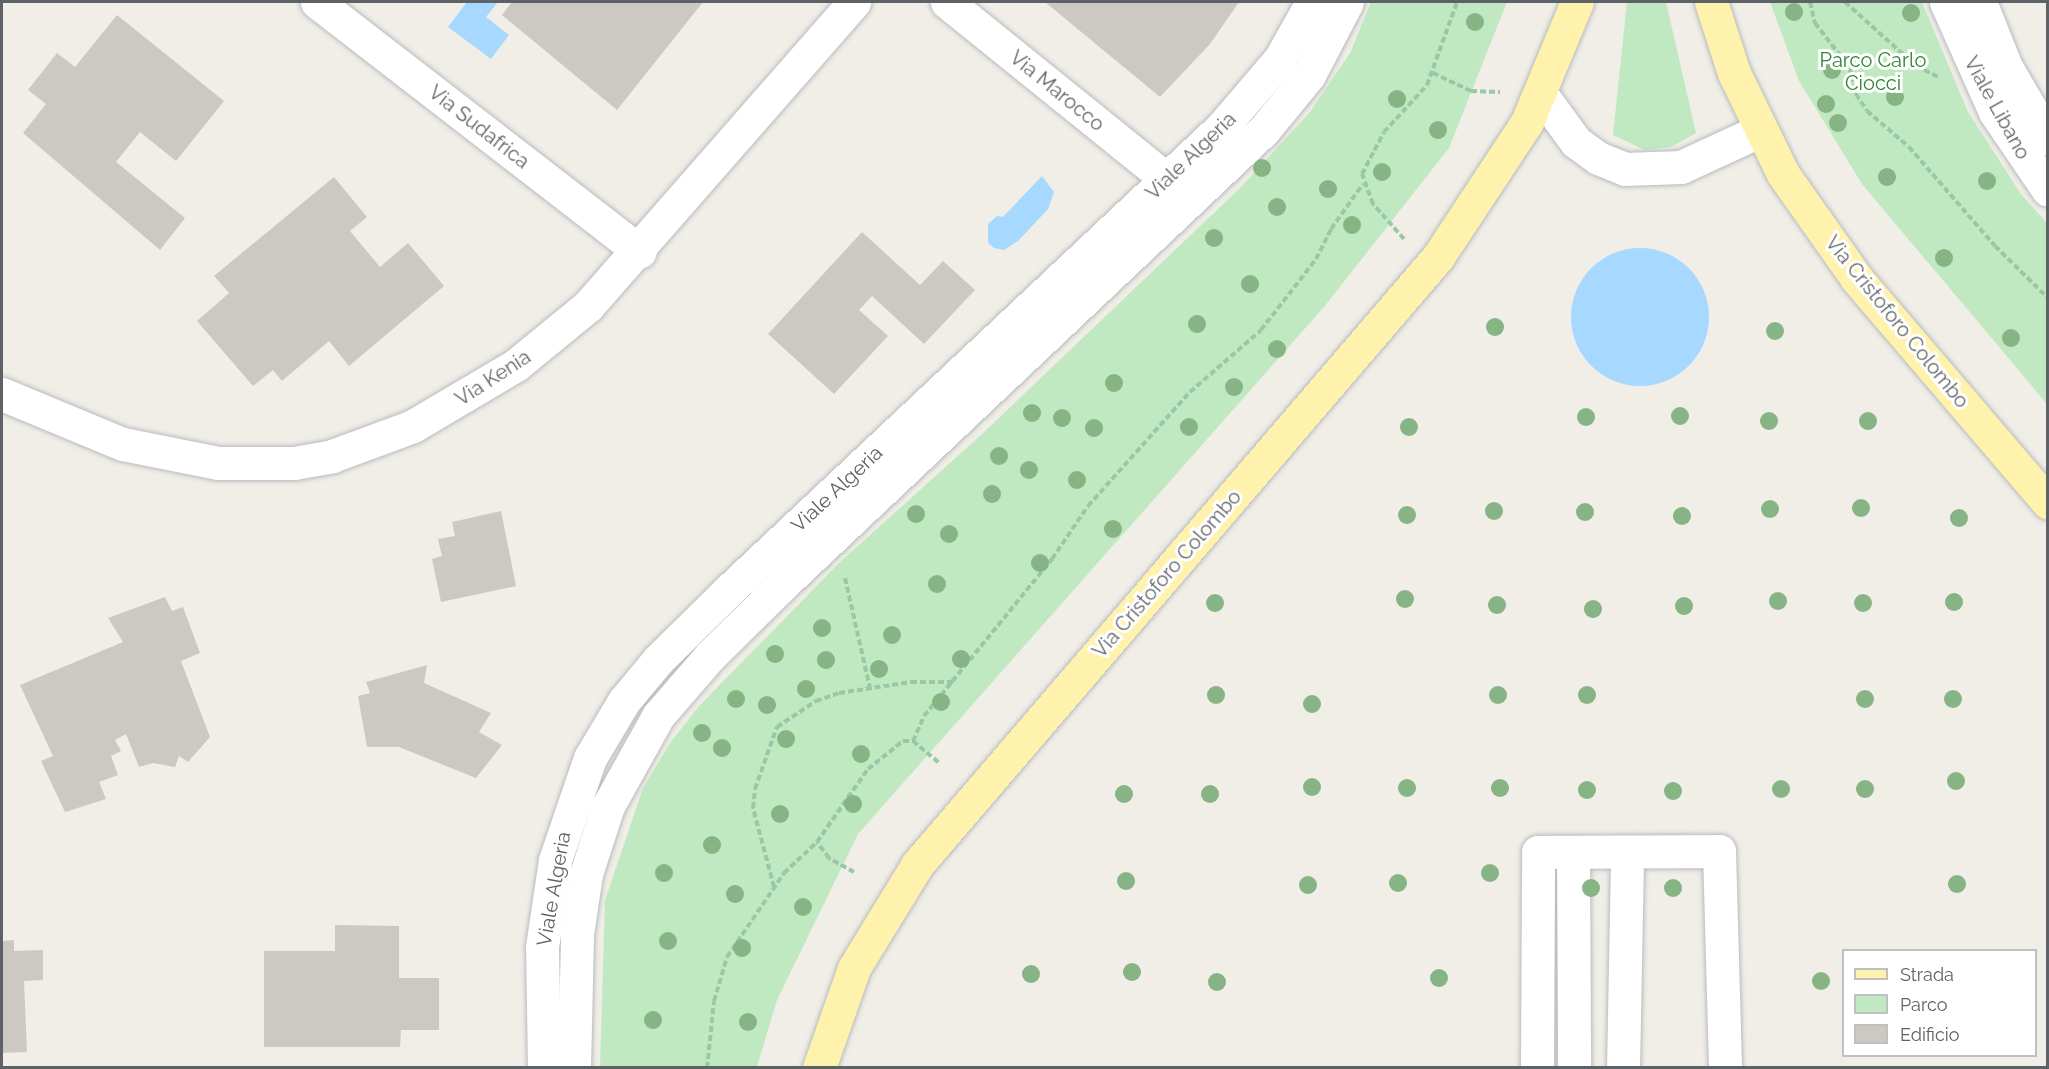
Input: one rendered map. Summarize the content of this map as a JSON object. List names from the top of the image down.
{
  "streets": {
    "main road": ["Via Cristoforo Colombo"],
    "street": [
      "Via Marocco",
      "Viale Libano",
      "Via Sudafrica",
      "Viale Algeria",
      "Via Kenia"
    ]
  },
  "crossings": [
    ["Via Marocco", "Viale Algeria"],
    ["Via Sudafrica", "Via Kenia"]
  ],
  "parks": ["Parco Carlo Ciocci"],
  "legend": ["Strada", "Parco", "Edificio"]
}
